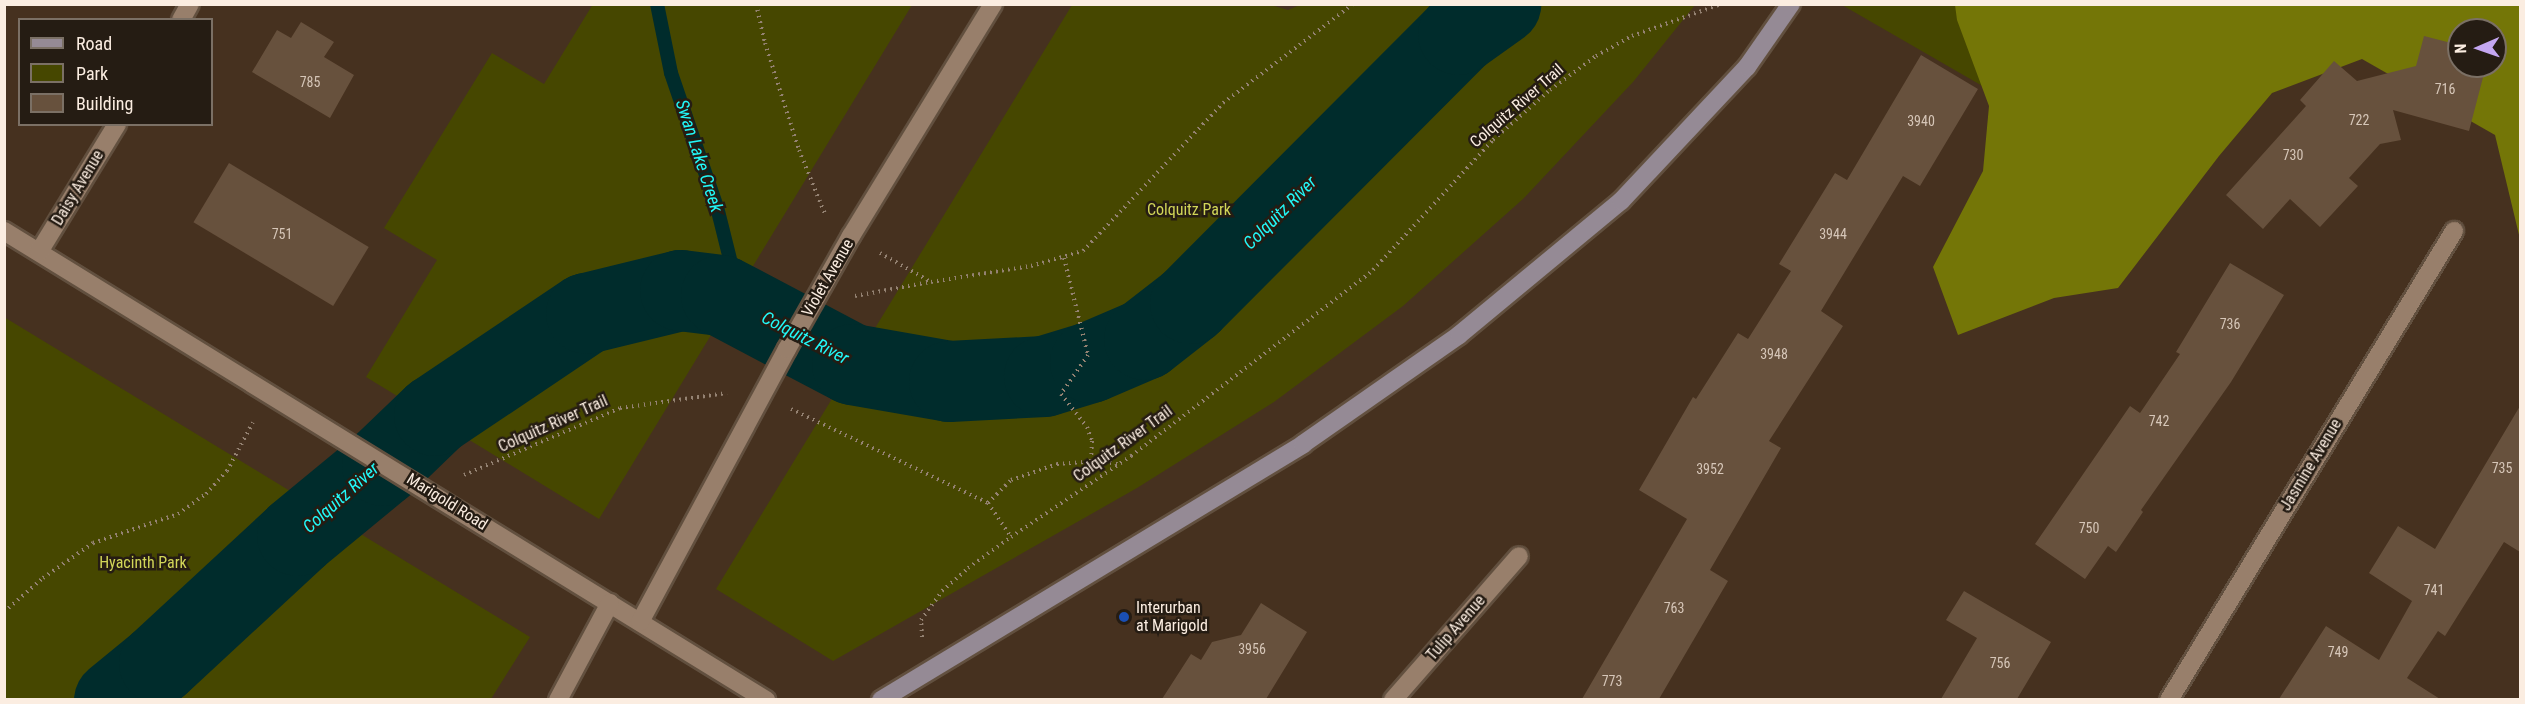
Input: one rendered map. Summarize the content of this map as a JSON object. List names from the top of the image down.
{
  "streets": {
    "street": [
      "Daisy Avenue",
      "Violet Avenue",
      "Jasmine Avenue",
      "Marigold Road",
      "Tulip Avenue"
    ],
    "path": ["Colquitz River Trail"]
  },
  "crossings": [
    ["Colquitz River Trail", "Violet Avenue"],
    ["Daisy Avenue", "Marigold Road"],
    ["Violet Avenue", "Marigold Road"]
  ],
  "water": ["Swan Lake Creek", "Colquitz River"],
  "parks": ["Colquitz Park", "Hyacinth Park"],
  "places": ["Interurban at Marigold"],
  "house_numbers": [
    "785",
    "716",
    "722",
    "3940",
    "730",
    "751",
    "3944",
    "736",
    "3948",
    "742",
    "735",
    "3952",
    "750",
    "741",
    "763",
    "3956",
    "749",
    "756",
    "773"
  ],
  "legend": ["Road", "Park", "Building"],
  "north": "left"
}
